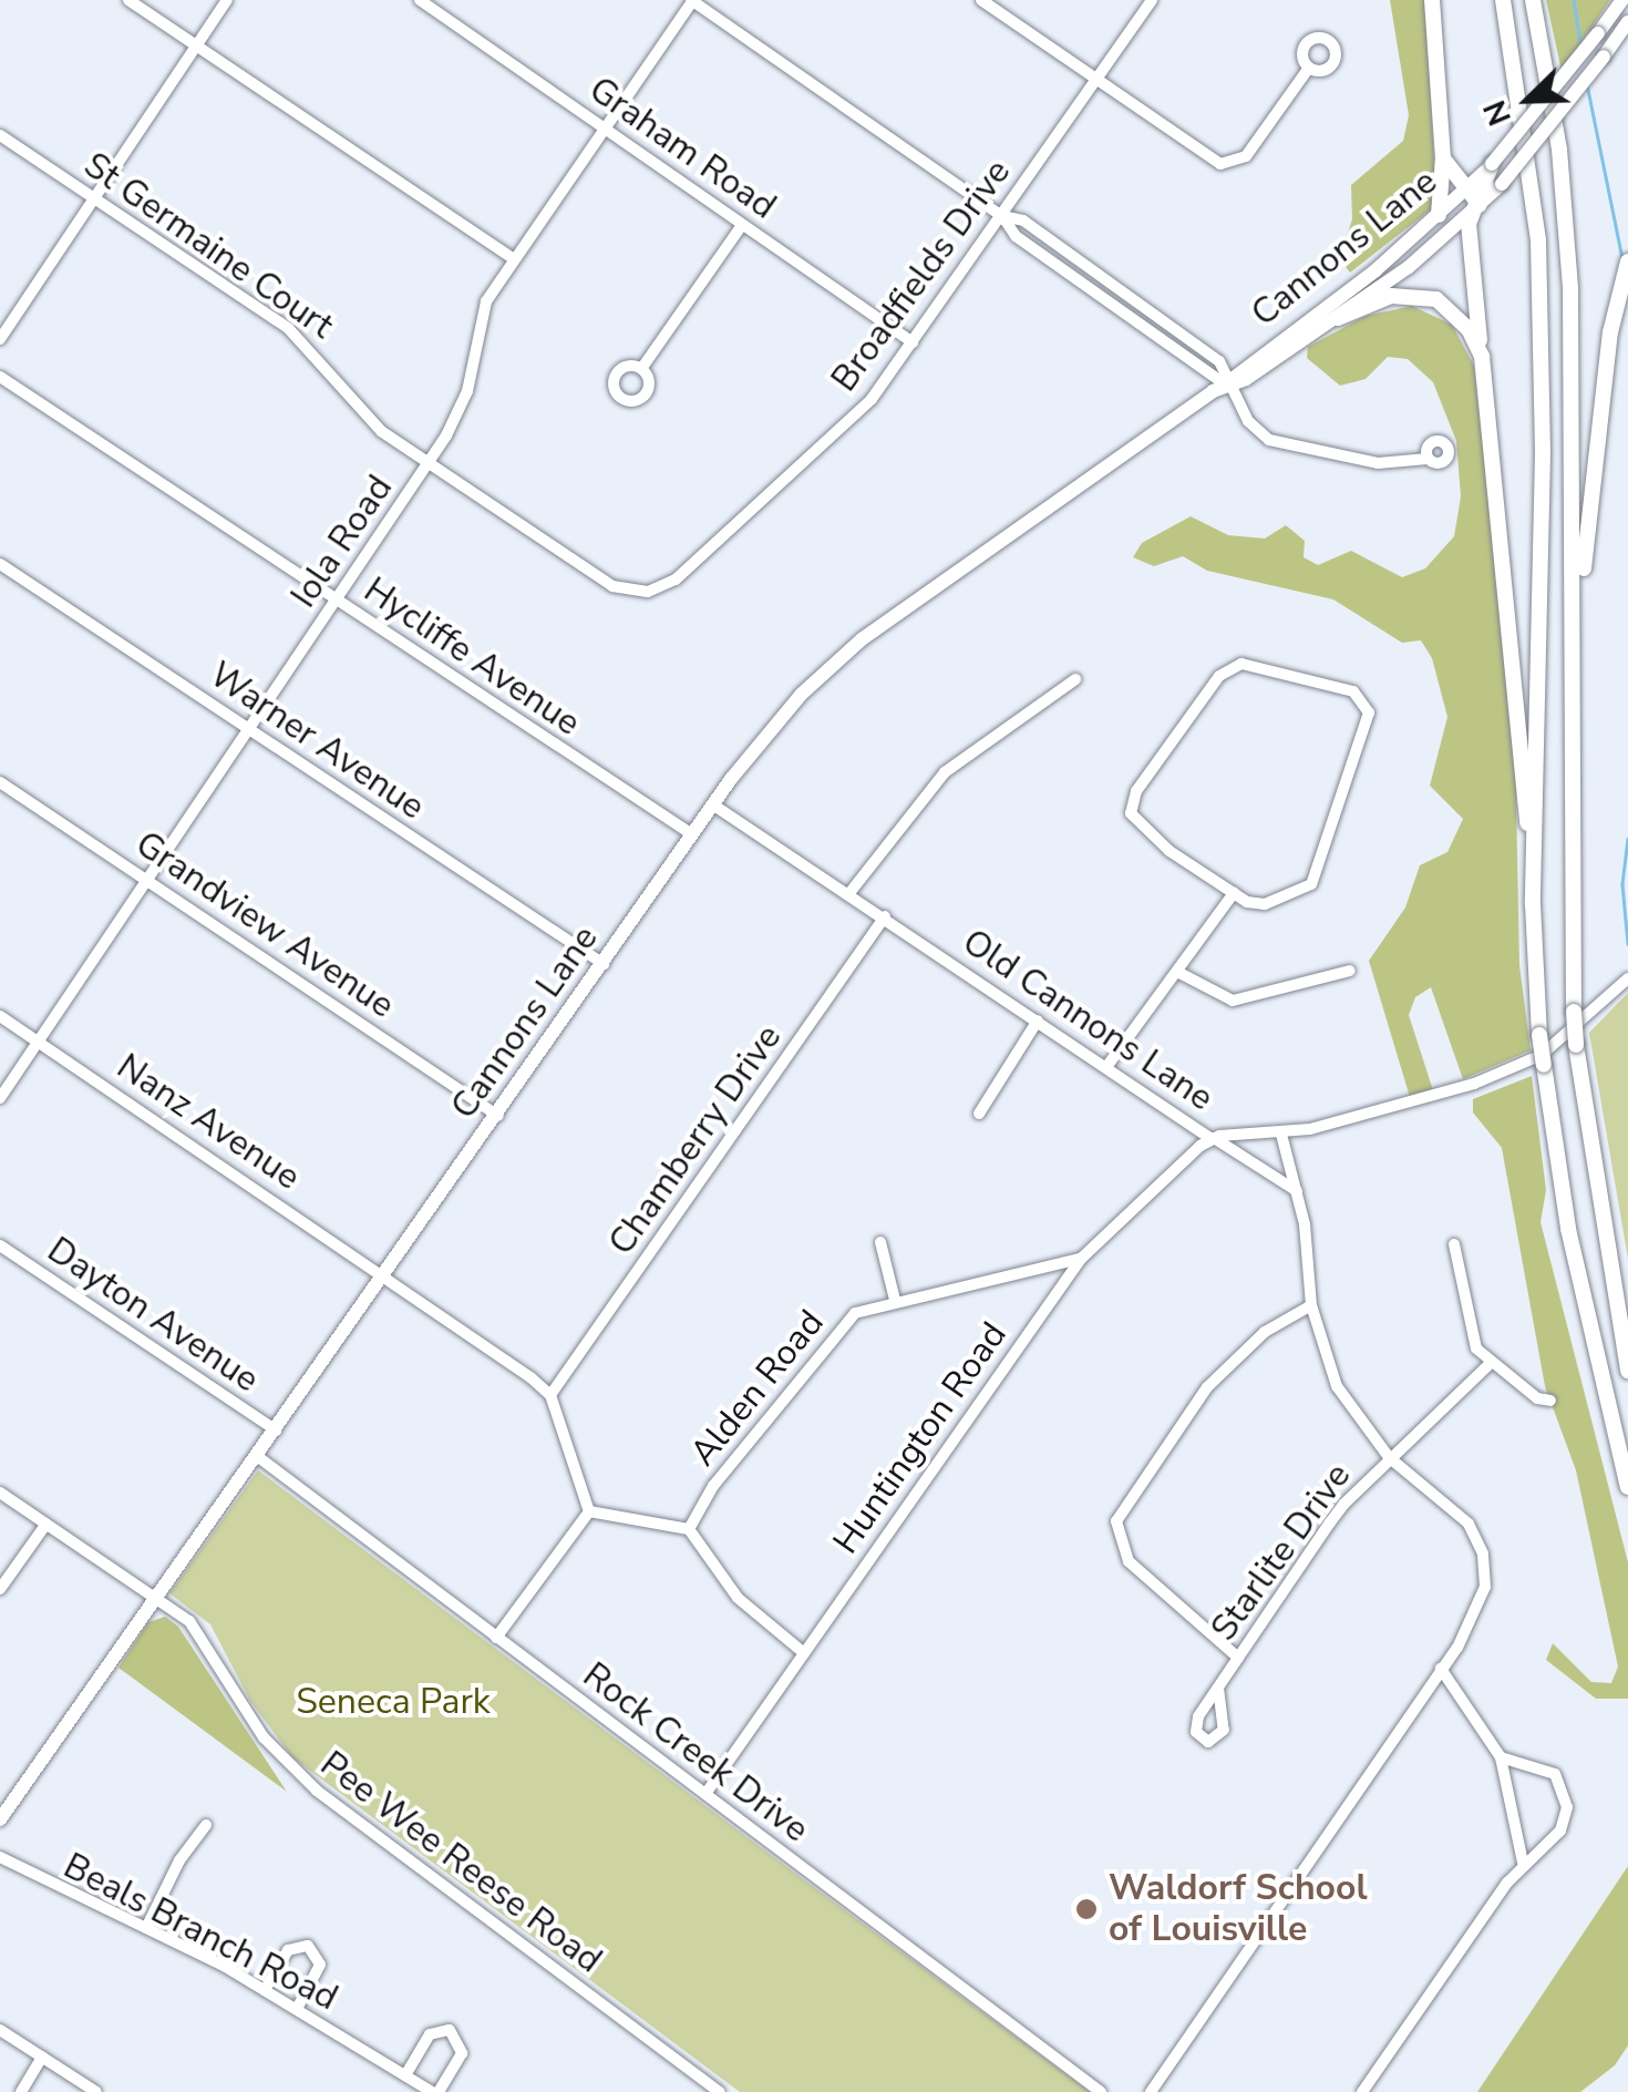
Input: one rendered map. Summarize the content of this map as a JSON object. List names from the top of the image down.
{
  "streets": {
    "main road": ["Cannons Lane"],
    "street": [
      "Graham Road",
      "St Germaine Court",
      "Broadfields Drive",
      "Iola Road",
      "Hycliffe Avenue",
      "Warner Avenue",
      "Grandview Avenue",
      "Old Cannons Lane",
      "Nanz Avenue",
      "Chamberry Drive",
      "Dayton Avenue",
      "Alden Road",
      "Huntington Road",
      "Starlite Drive",
      "Rock Creek Drive",
      "Pee Wee Reese Road",
      "Beals Branch Road"
    ]
  },
  "crossings": [
    ["Graham Road", "Broadfields Drive"],
    ["Graham Road", "Iola Road"],
    ["St Germaine Court", "Broadfields Drive"],
    ["St Germaine Court", "Iola Road"],
    ["Cannons Lane", "Hycliffe Avenue"],
    ["Cannons Lane", "Warner Avenue"],
    ["Cannons Lane", "Grandview Avenue"],
    ["Cannons Lane", "Old Cannons Lane"],
    ["Cannons Lane", "Nanz Avenue"],
    ["Cannons Lane", "Dayton Avenue"],
    ["Cannons Lane", "Rock Creek Drive"],
    ["Cannons Lane", "Pee Wee Reese Road"],
    ["Iola Road", "Hycliffe Avenue"],
    ["Iola Road", "Warner Avenue"],
    ["Iola Road", "Grandview Avenue"],
    ["Iola Road", "Nanz Avenue"],
    ["Old Cannons Lane", "Chamberry Drive"],
    ["Old Cannons Lane", "Huntington Road"],
    ["Nanz Avenue", "Chamberry Drive"],
    ["Alden Road", "Huntington Road"],
    ["Huntington Road", "Rock Creek Drive"]
  ],
  "parks": ["Seneca Park"],
  "places": ["Waldorf School of Louisville"],
  "north": "bottom left"
}
